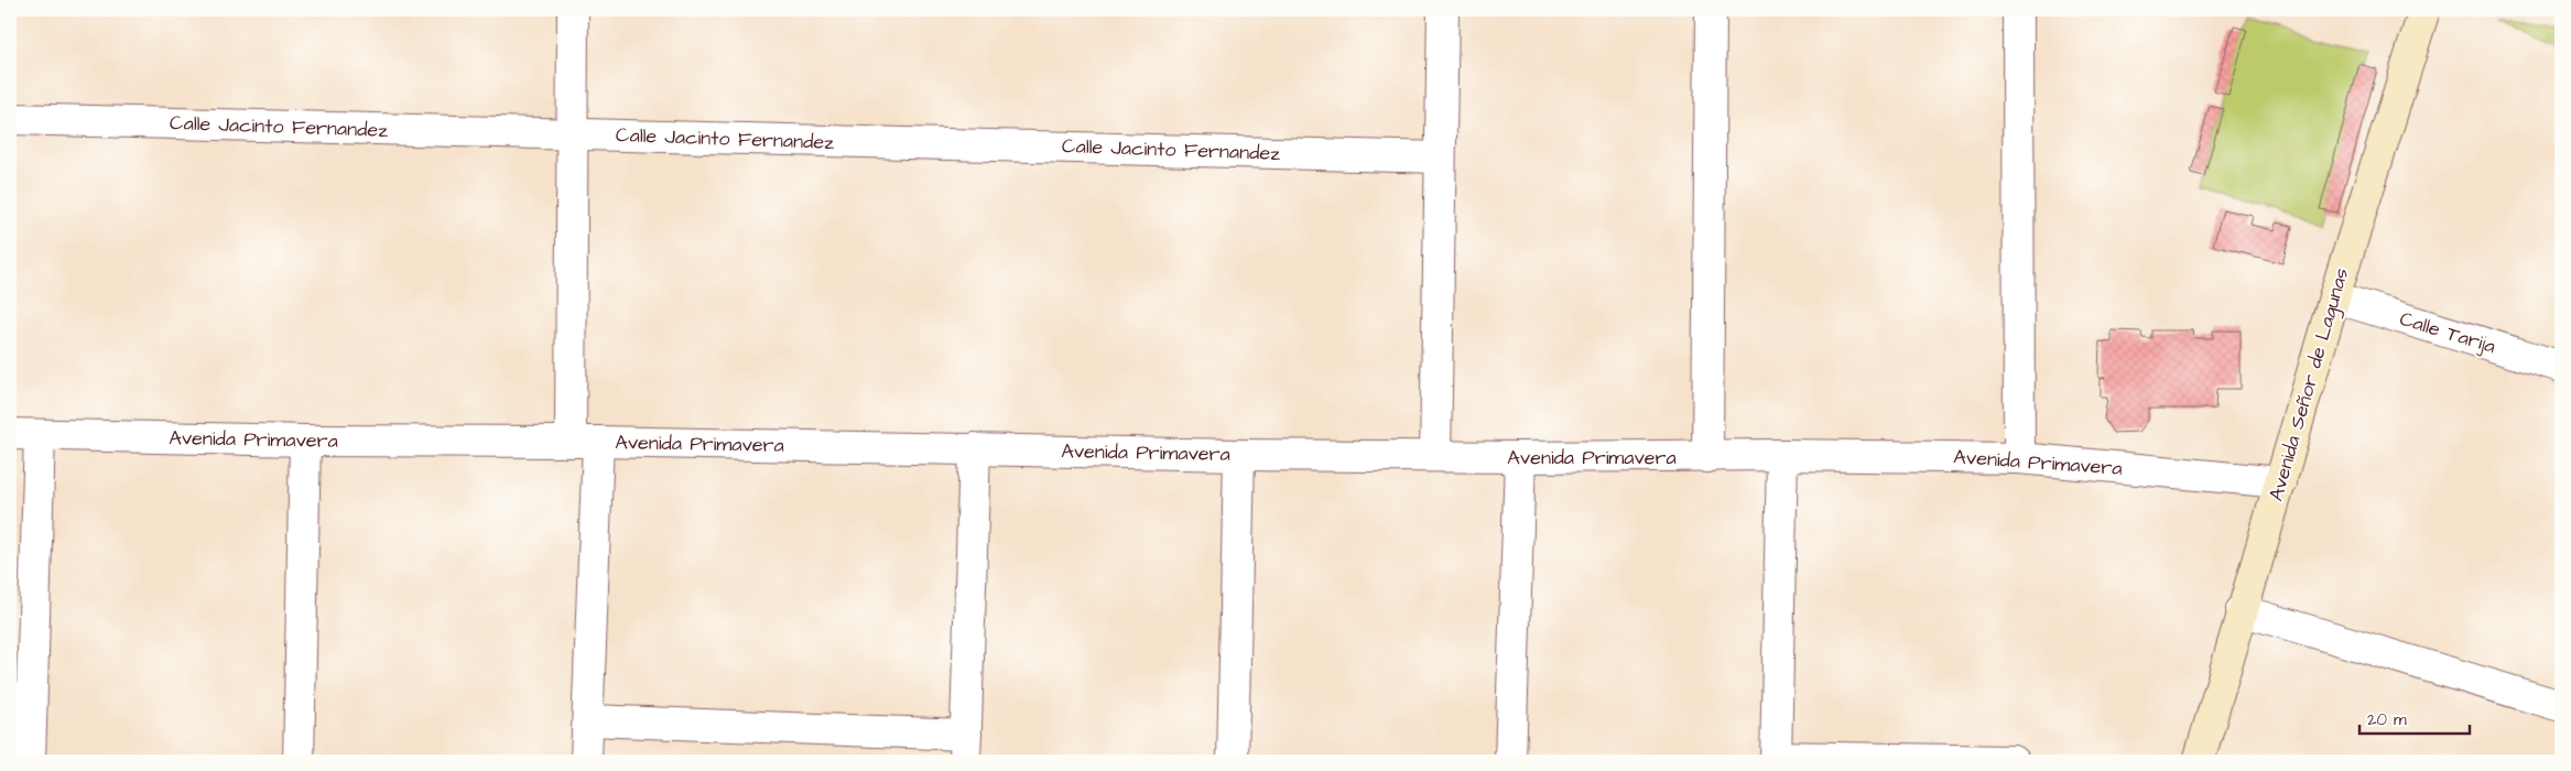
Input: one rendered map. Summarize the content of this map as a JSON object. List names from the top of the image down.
{
  "streets": {
    "street": [
      "Calle Jacinto Fernandez",
      "Calle Tarija",
      "Avenida Señor de Lagunas",
      "Avenida Primavera"
    ]
  },
  "crossings": [
    ["Calle Tarija", "Avenida Señor de Lagunas"],
    ["Avenida Señor de Lagunas", "Avenida Primavera"]
  ],
  "scale_bar": "20 m"
}
